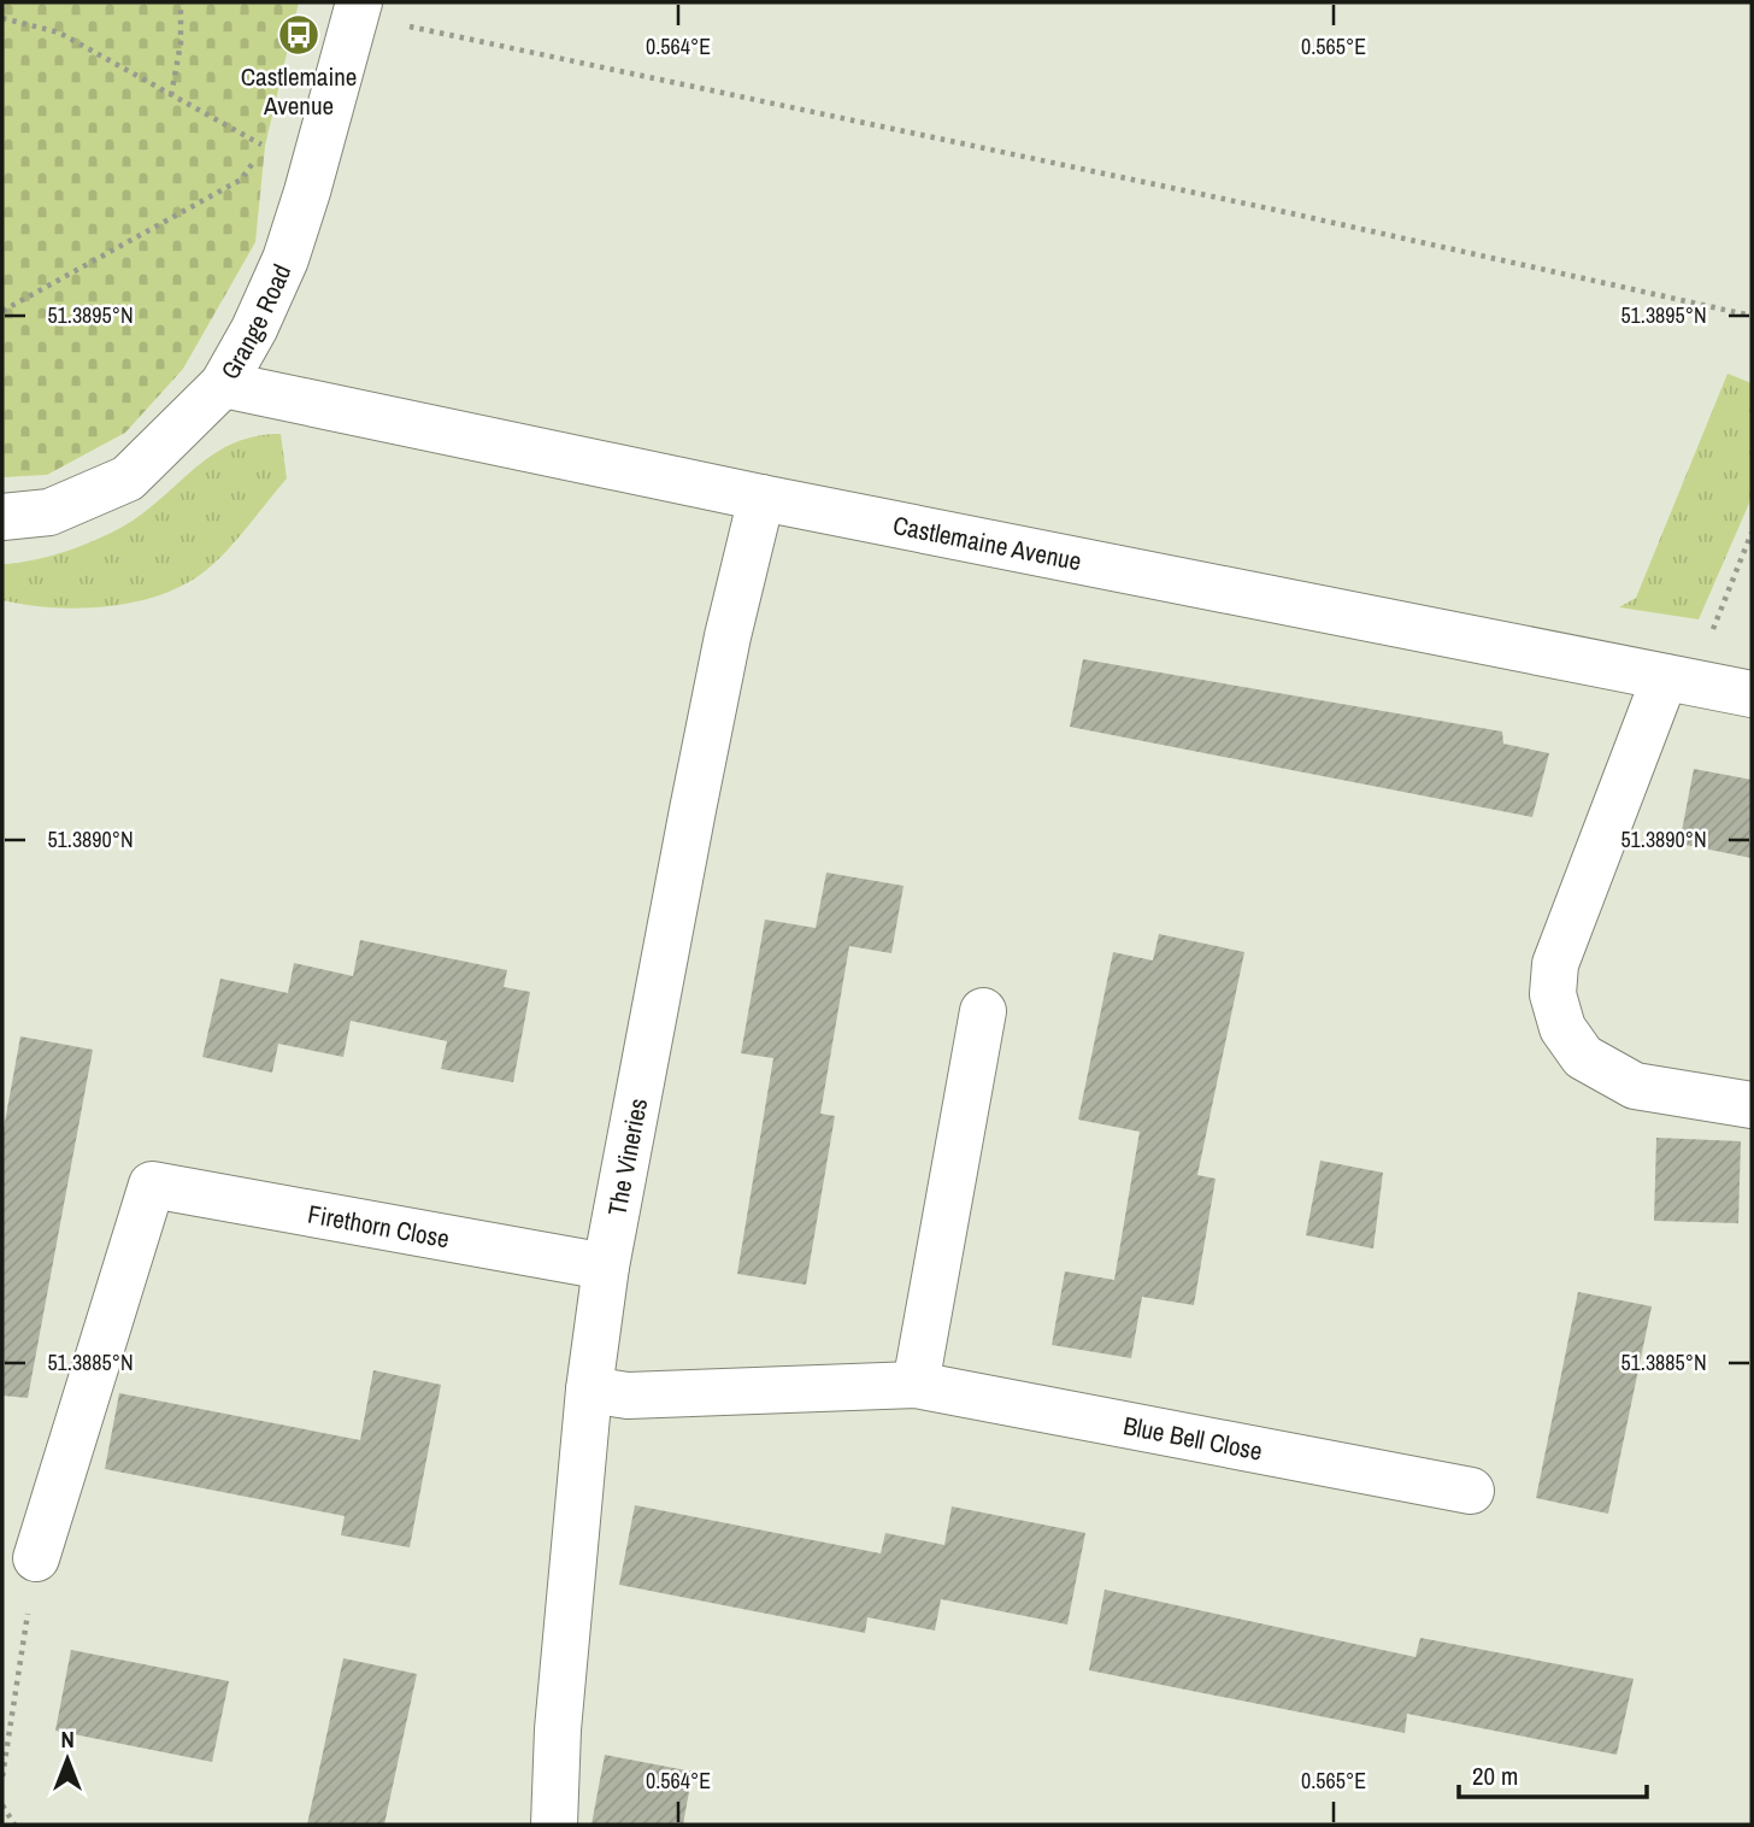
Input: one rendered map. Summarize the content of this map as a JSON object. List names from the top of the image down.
{
  "streets": {
    "street": [
      "Grange Road",
      "Castlemaine Avenue",
      "The Vineries",
      "Firethorn Close",
      "Blue Bell Close"
    ]
  },
  "crossings": [
    ["Grange Road", "Castlemaine Avenue"],
    ["Castlemaine Avenue", "The Vineries"],
    ["The Vineries", "Firethorn Close"],
    ["The Vineries", "Blue Bell Close"]
  ],
  "places": {
    "bus stop": ["Castlemaine Avenue"]
  },
  "scale_bar": "20 m",
  "north": "top",
  "coordinates": [
    "0.564°E",
    "0.565°E",
    "51.3895°N",
    "51.3890°N",
    "51.3885°N"
  ]
}
